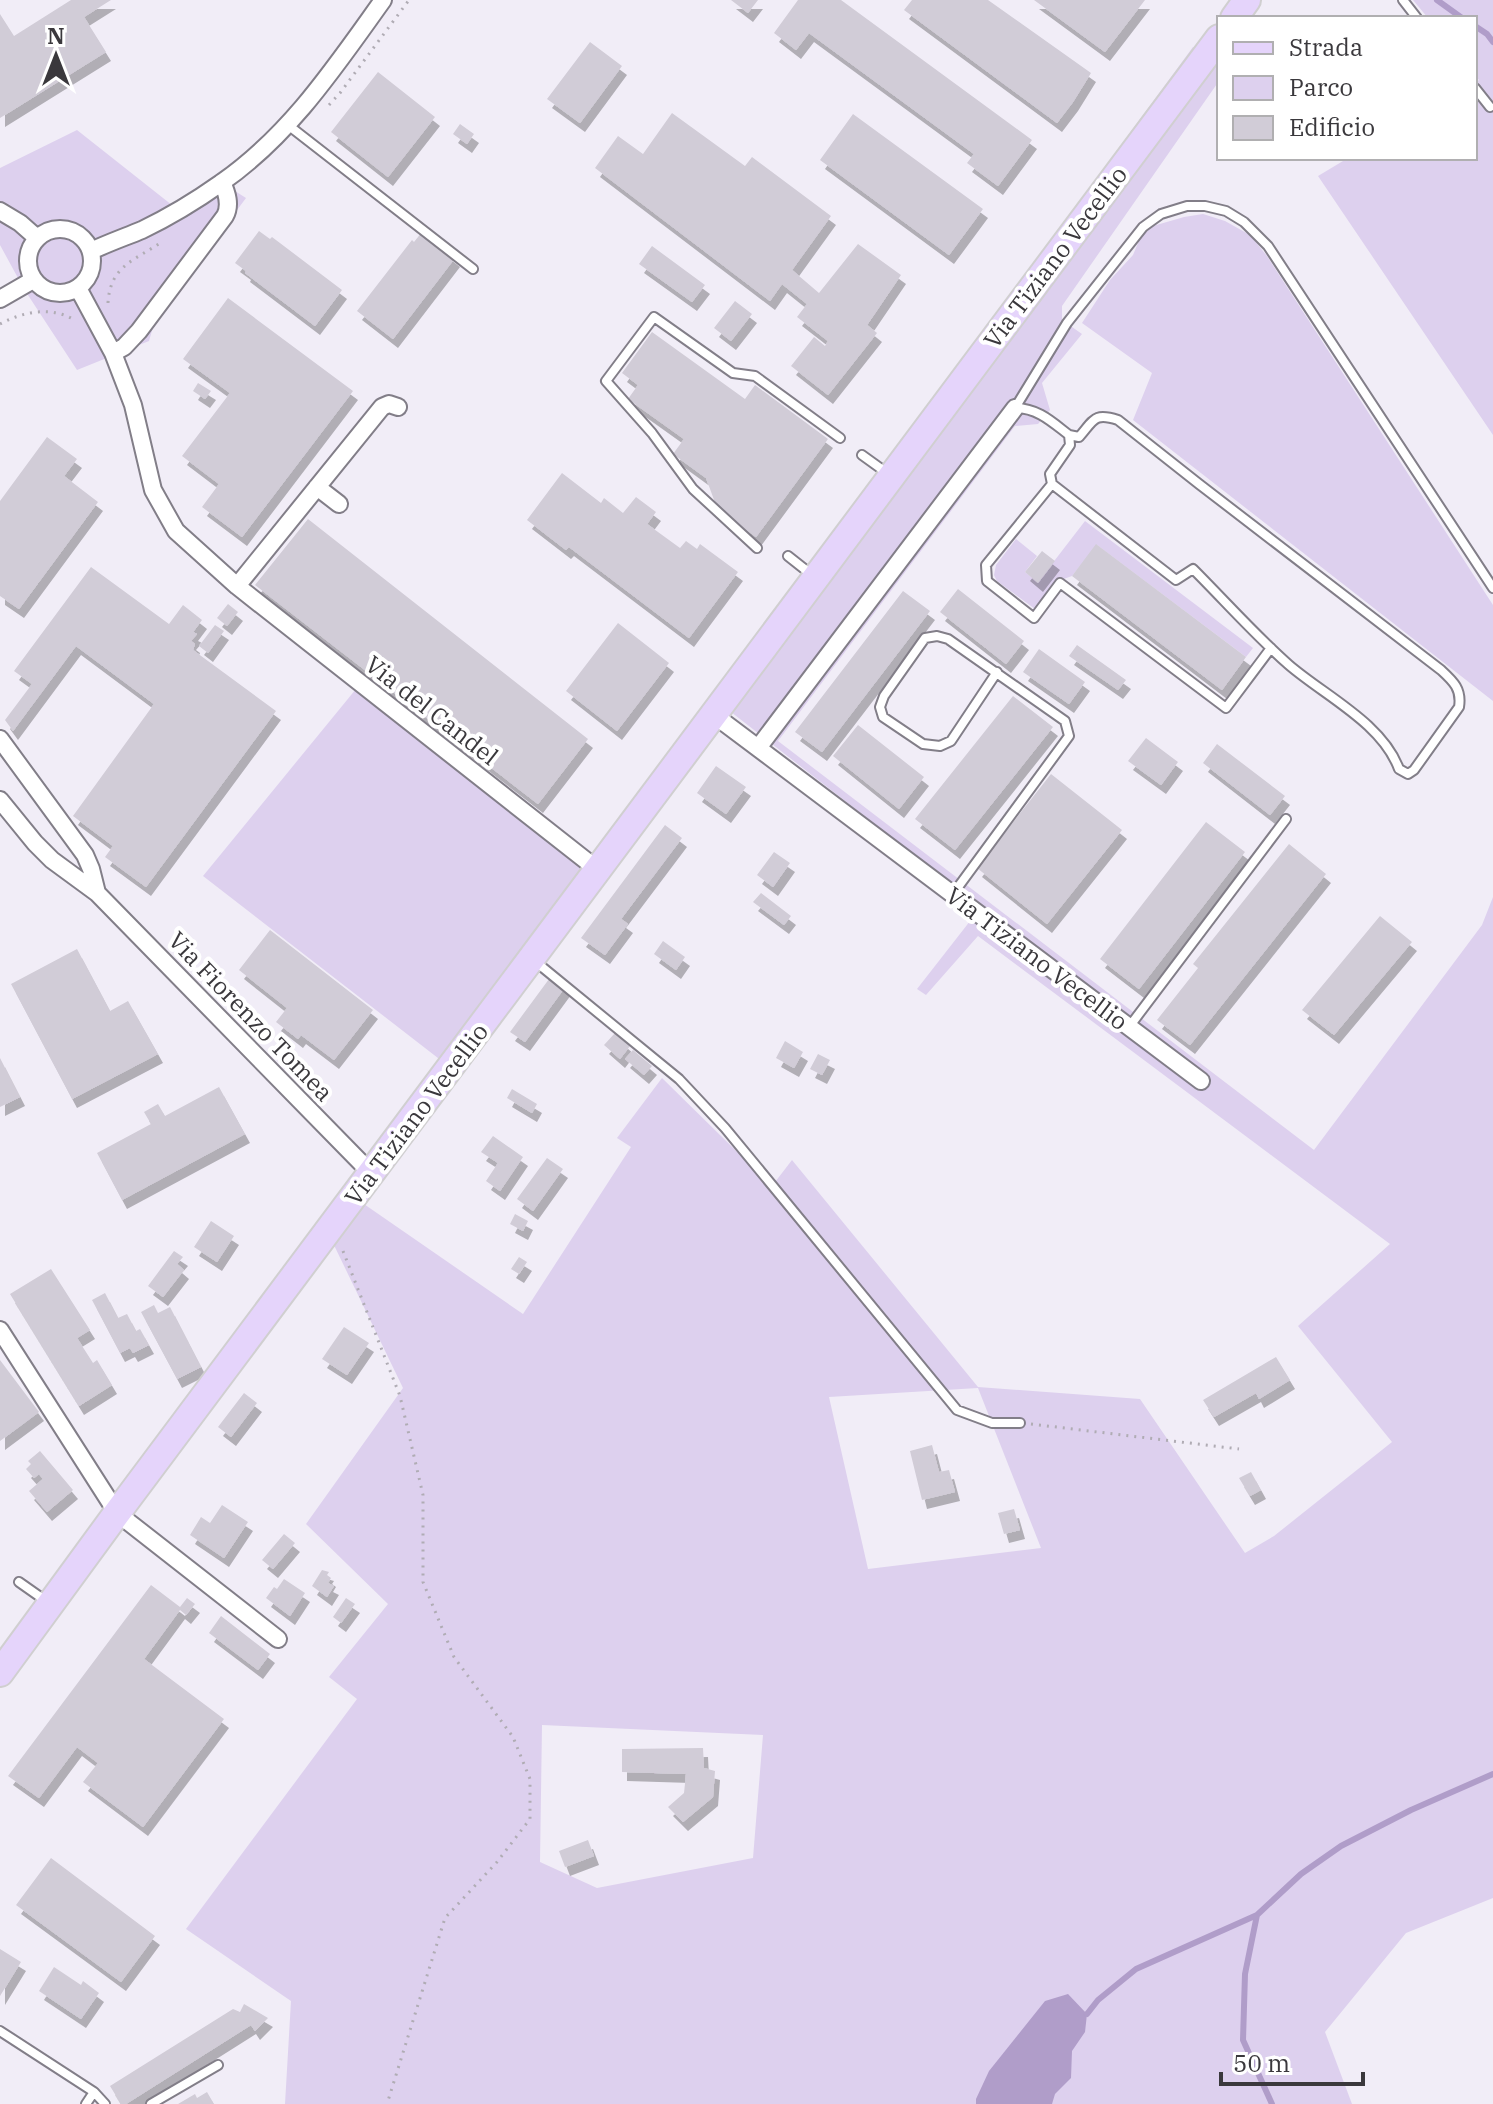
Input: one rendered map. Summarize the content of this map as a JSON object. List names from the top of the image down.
{
  "streets": {
    "main road": ["Via Tiziano Vecellio"],
    "street": ["Via del Candel", "Via Fiorenzo Tomea"]
  },
  "crossings": [
    ["Via Tiziano Vecellio", "Via del Candel"],
    ["Via Tiziano Vecellio", "Via Fiorenzo Tomea"]
  ],
  "legend": ["Strada", "Parco", "Edificio"],
  "scale_bar": "50 m",
  "north": "top"
}
